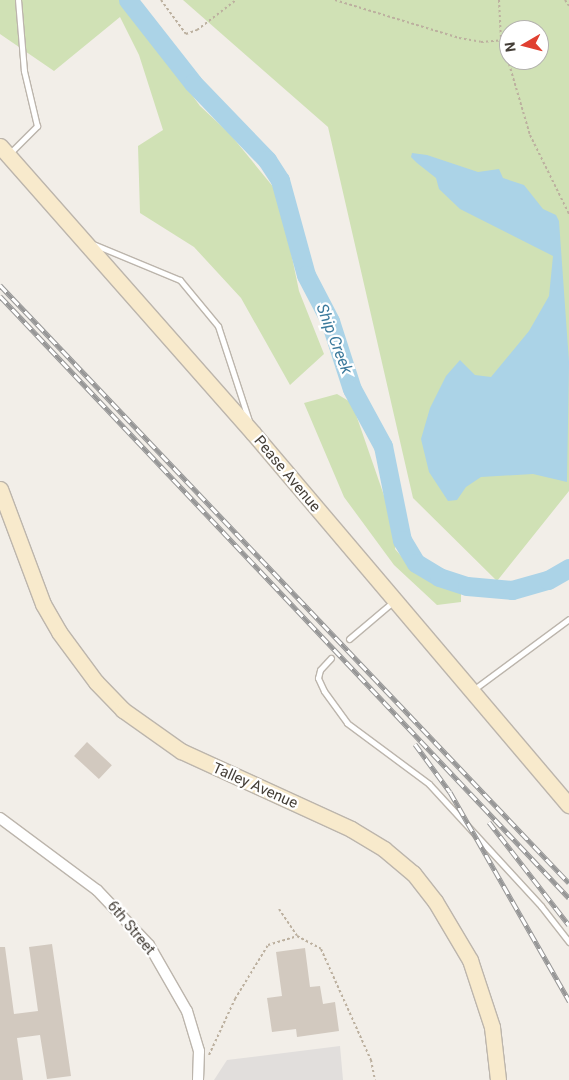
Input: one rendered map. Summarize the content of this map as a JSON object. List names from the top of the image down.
{
  "streets": {
    "street": ["Pease Avenue", "Talley Avenue", "6th Street"]
  },
  "water": ["Ship Creek"],
  "north": "left"
}
